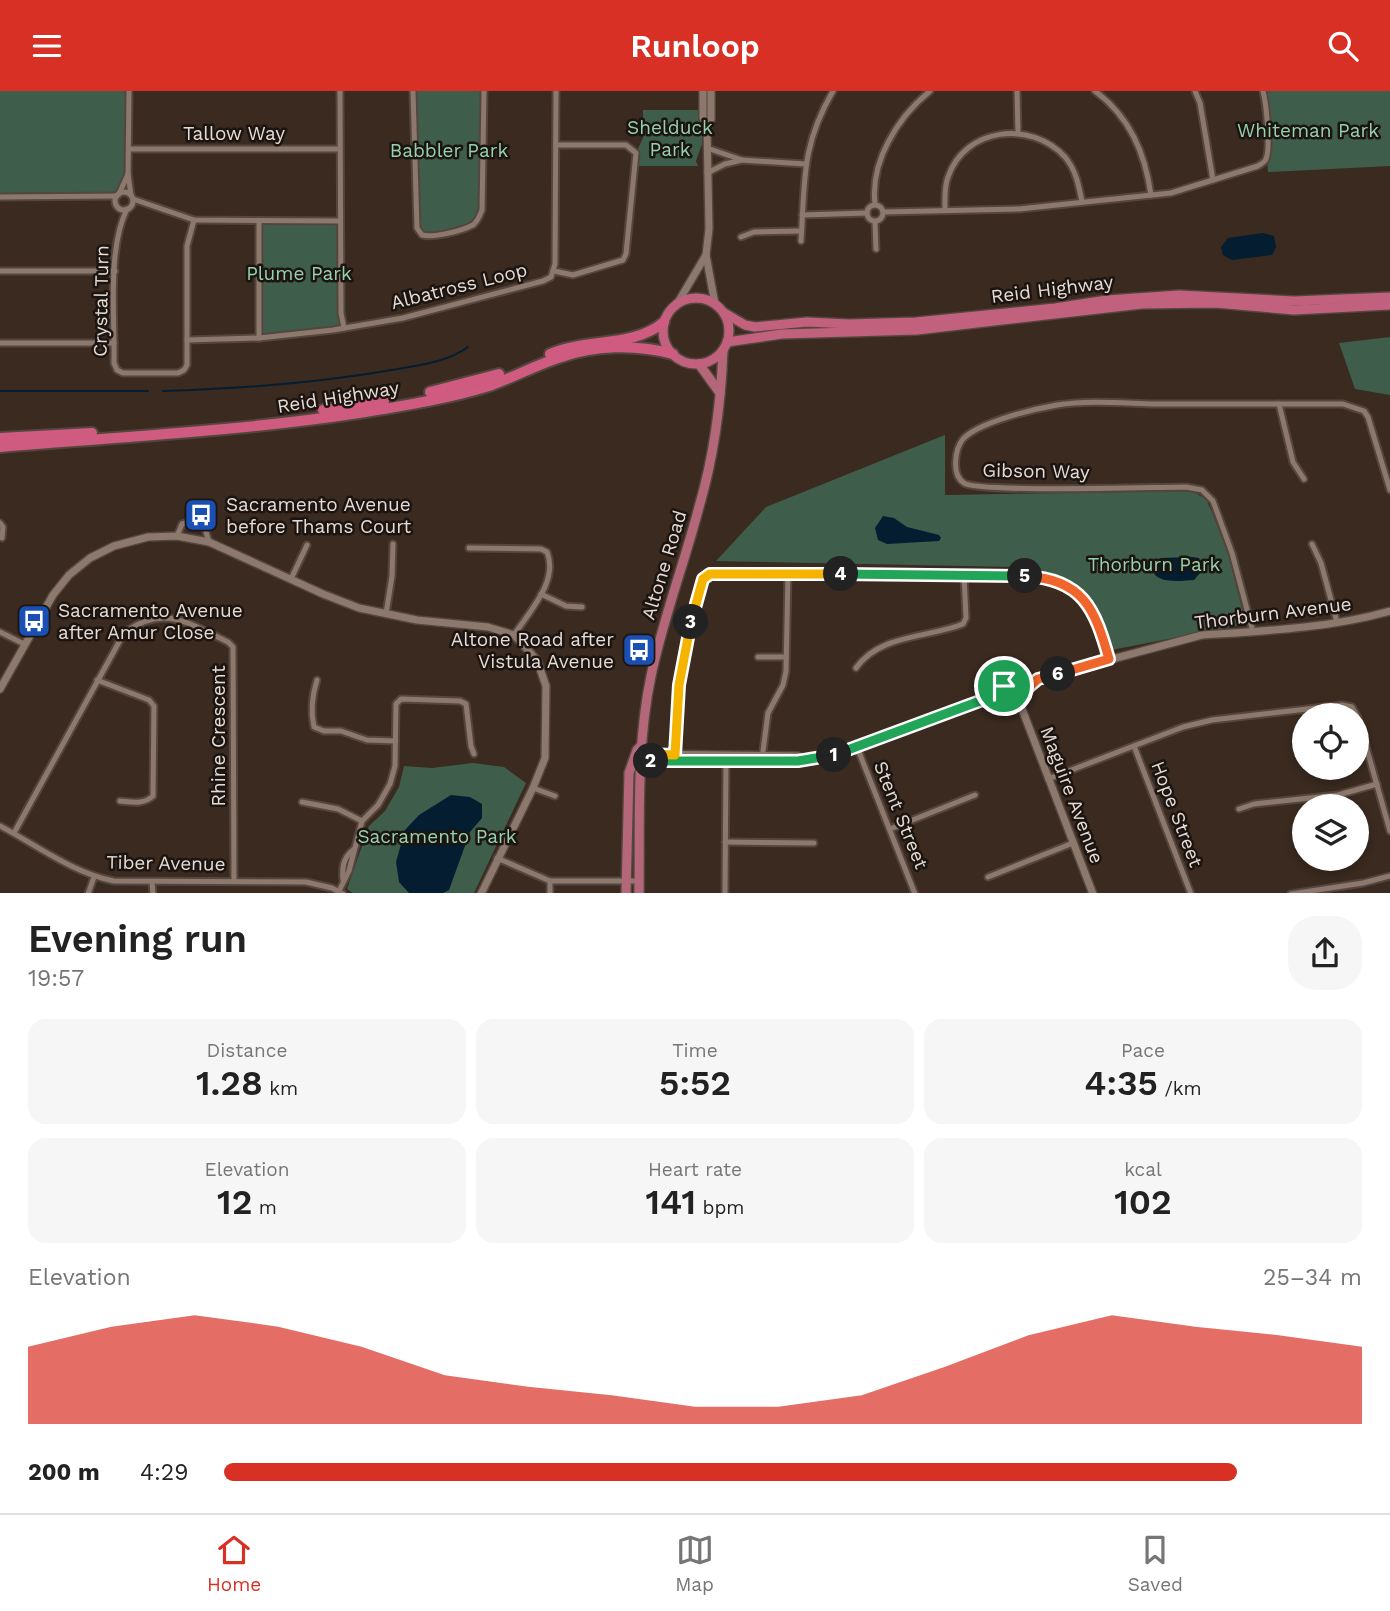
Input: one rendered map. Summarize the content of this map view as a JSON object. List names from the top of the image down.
{
  "streets": {
    "highway": ["Reid Highway"],
    "main road": ["Altone Road"],
    "street": [
      "Tallow Way",
      "Albatross Loop",
      "Crystal Turn",
      "Gibson Way",
      "Thorburn Avenue",
      "Rhine Crescent",
      "Maguire Avenue",
      "Hope Street",
      "Stent Street",
      "Tiber Avenue"
    ]
  },
  "crossings": [
    ["Albatross Loop", "Crystal Turn"],
    ["Reid Highway", "Altone Road"],
    ["Gibson Way", "Thorburn Avenue"],
    ["Thorburn Avenue", "Maguire Avenue"],
    ["Rhine Crescent", "Tiber Avenue"]
  ],
  "parks": [
    "Shelduck Park",
    "Whiteman Park",
    "Babbler Park",
    "Plume Park",
    "Thorburn Park",
    "Sacramento Park"
  ],
  "places": {
    "bus stop": ["Sacramento Avenue before Thams Court", "Sacramento Avenue after Amur Close", "Altone Road after Vistula Avenue"]
  },
  "page": {
    "header": "Runloop",
    "pins": [
      "4",
      "5",
      "3",
      "6",
      "1",
      "2"
    ],
    "heading": ["Evening run", "19:57"],
    "stats": [
      ["Distance", "1.28 km"],
      ["Time", "5:52"],
      ["Pace", "4:35 /km"],
      ["Elevation", "12 m"],
      ["Heart rate", "141 bpm"],
      ["kcal", "102"]
    ],
    "chart": ["Elevation", "25–34 m"],
    "list": [
      {
        "name": "200 m",
        "note": "4:29"
      }
    ],
    "tabs": ["Home", "Map", "Saved"]
  }
}
